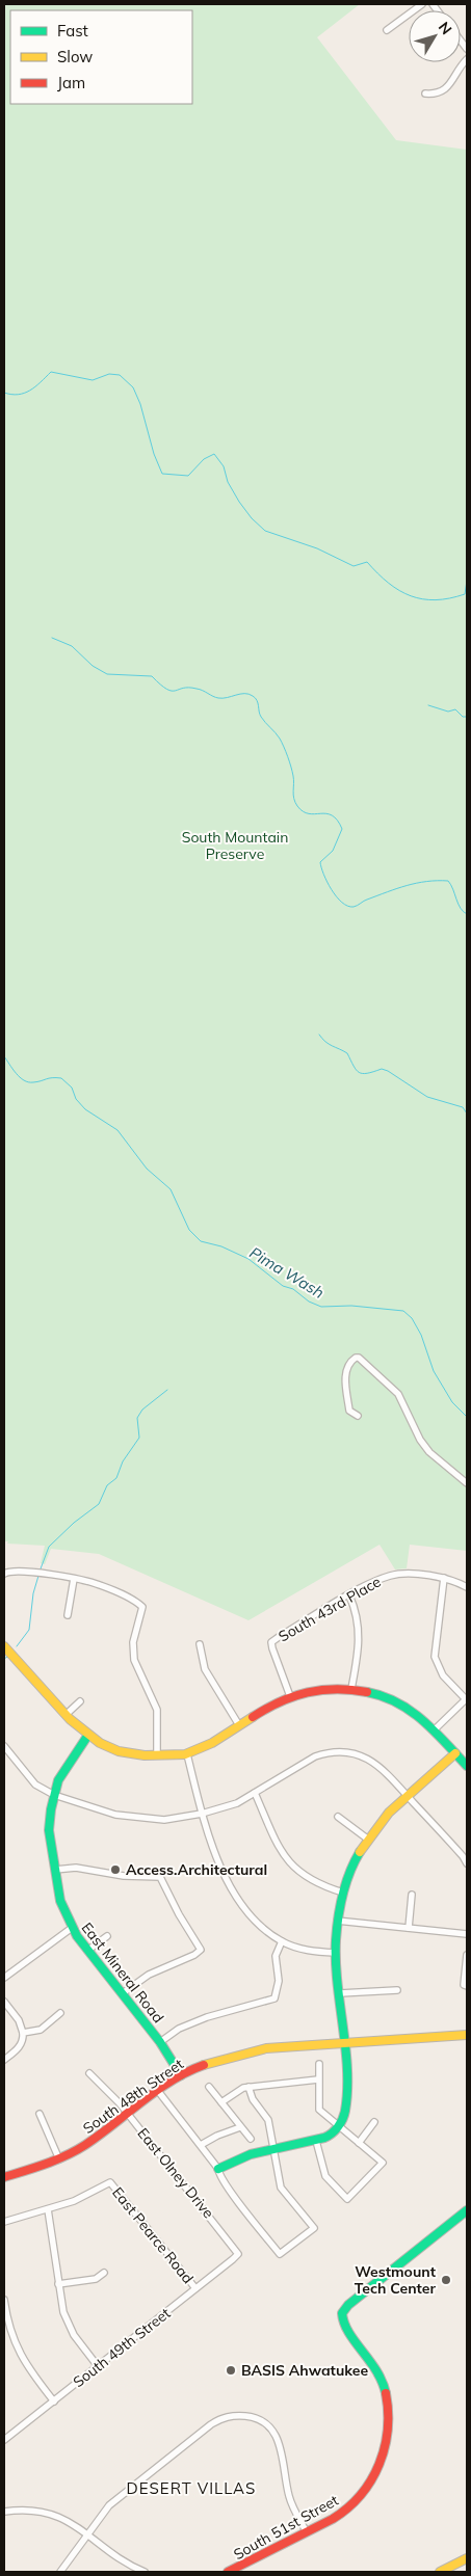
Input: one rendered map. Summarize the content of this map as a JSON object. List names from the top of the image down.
{
  "streets": {
    "main road": ["East Mineral Road", "South 48th Street", "South 51st Street"],
    "street": [
      "South 43rd Place",
      "East Olney Drive",
      "East Pearce Road",
      "South 49th Street"
    ]
  },
  "crossings": [
    ["East Mineral Road", "South 48th Street"],
    ["South 48th Street", "East Olney Drive"],
    ["East Olney Drive", "South 49th Street"],
    ["East Pearce Road", "South 49th Street"]
  ],
  "districts": ["DESERT VILLAS"],
  "water": ["Pima Wash"],
  "parks": ["South Mountain Preserve"],
  "places": ["Access.Architectural", "Westmount Tech Center", "BASIS Ahwatukee"],
  "legend": ["Fast", "Slow", "Jam"],
  "north": "top right"
}
